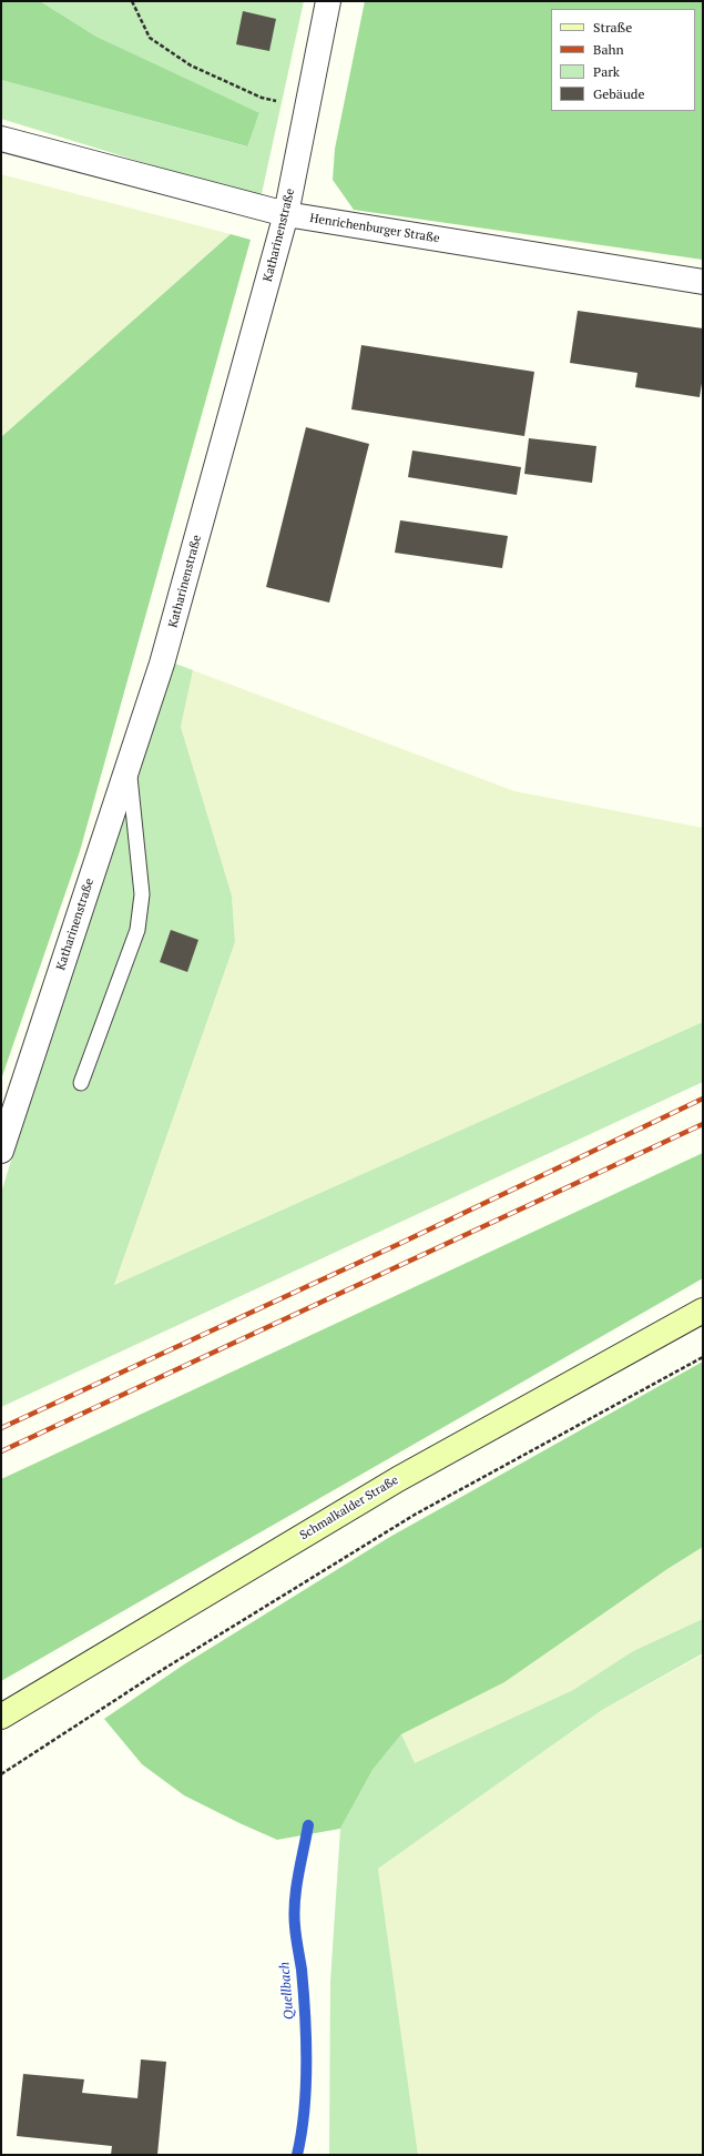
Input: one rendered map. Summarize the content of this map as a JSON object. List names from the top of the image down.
{
  "streets": {
    "main road": ["Schmalkalder Straße"],
    "street": ["Henrichenburger Straße", "Katharinenstraße"]
  },
  "crossings": [
    ["Henrichenburger Straße", "Katharinenstraße"]
  ],
  "water": ["Quellbach"],
  "legend": [
    "Straße",
    "Bahn",
    "Park",
    "Gebäude"
  ]
}
